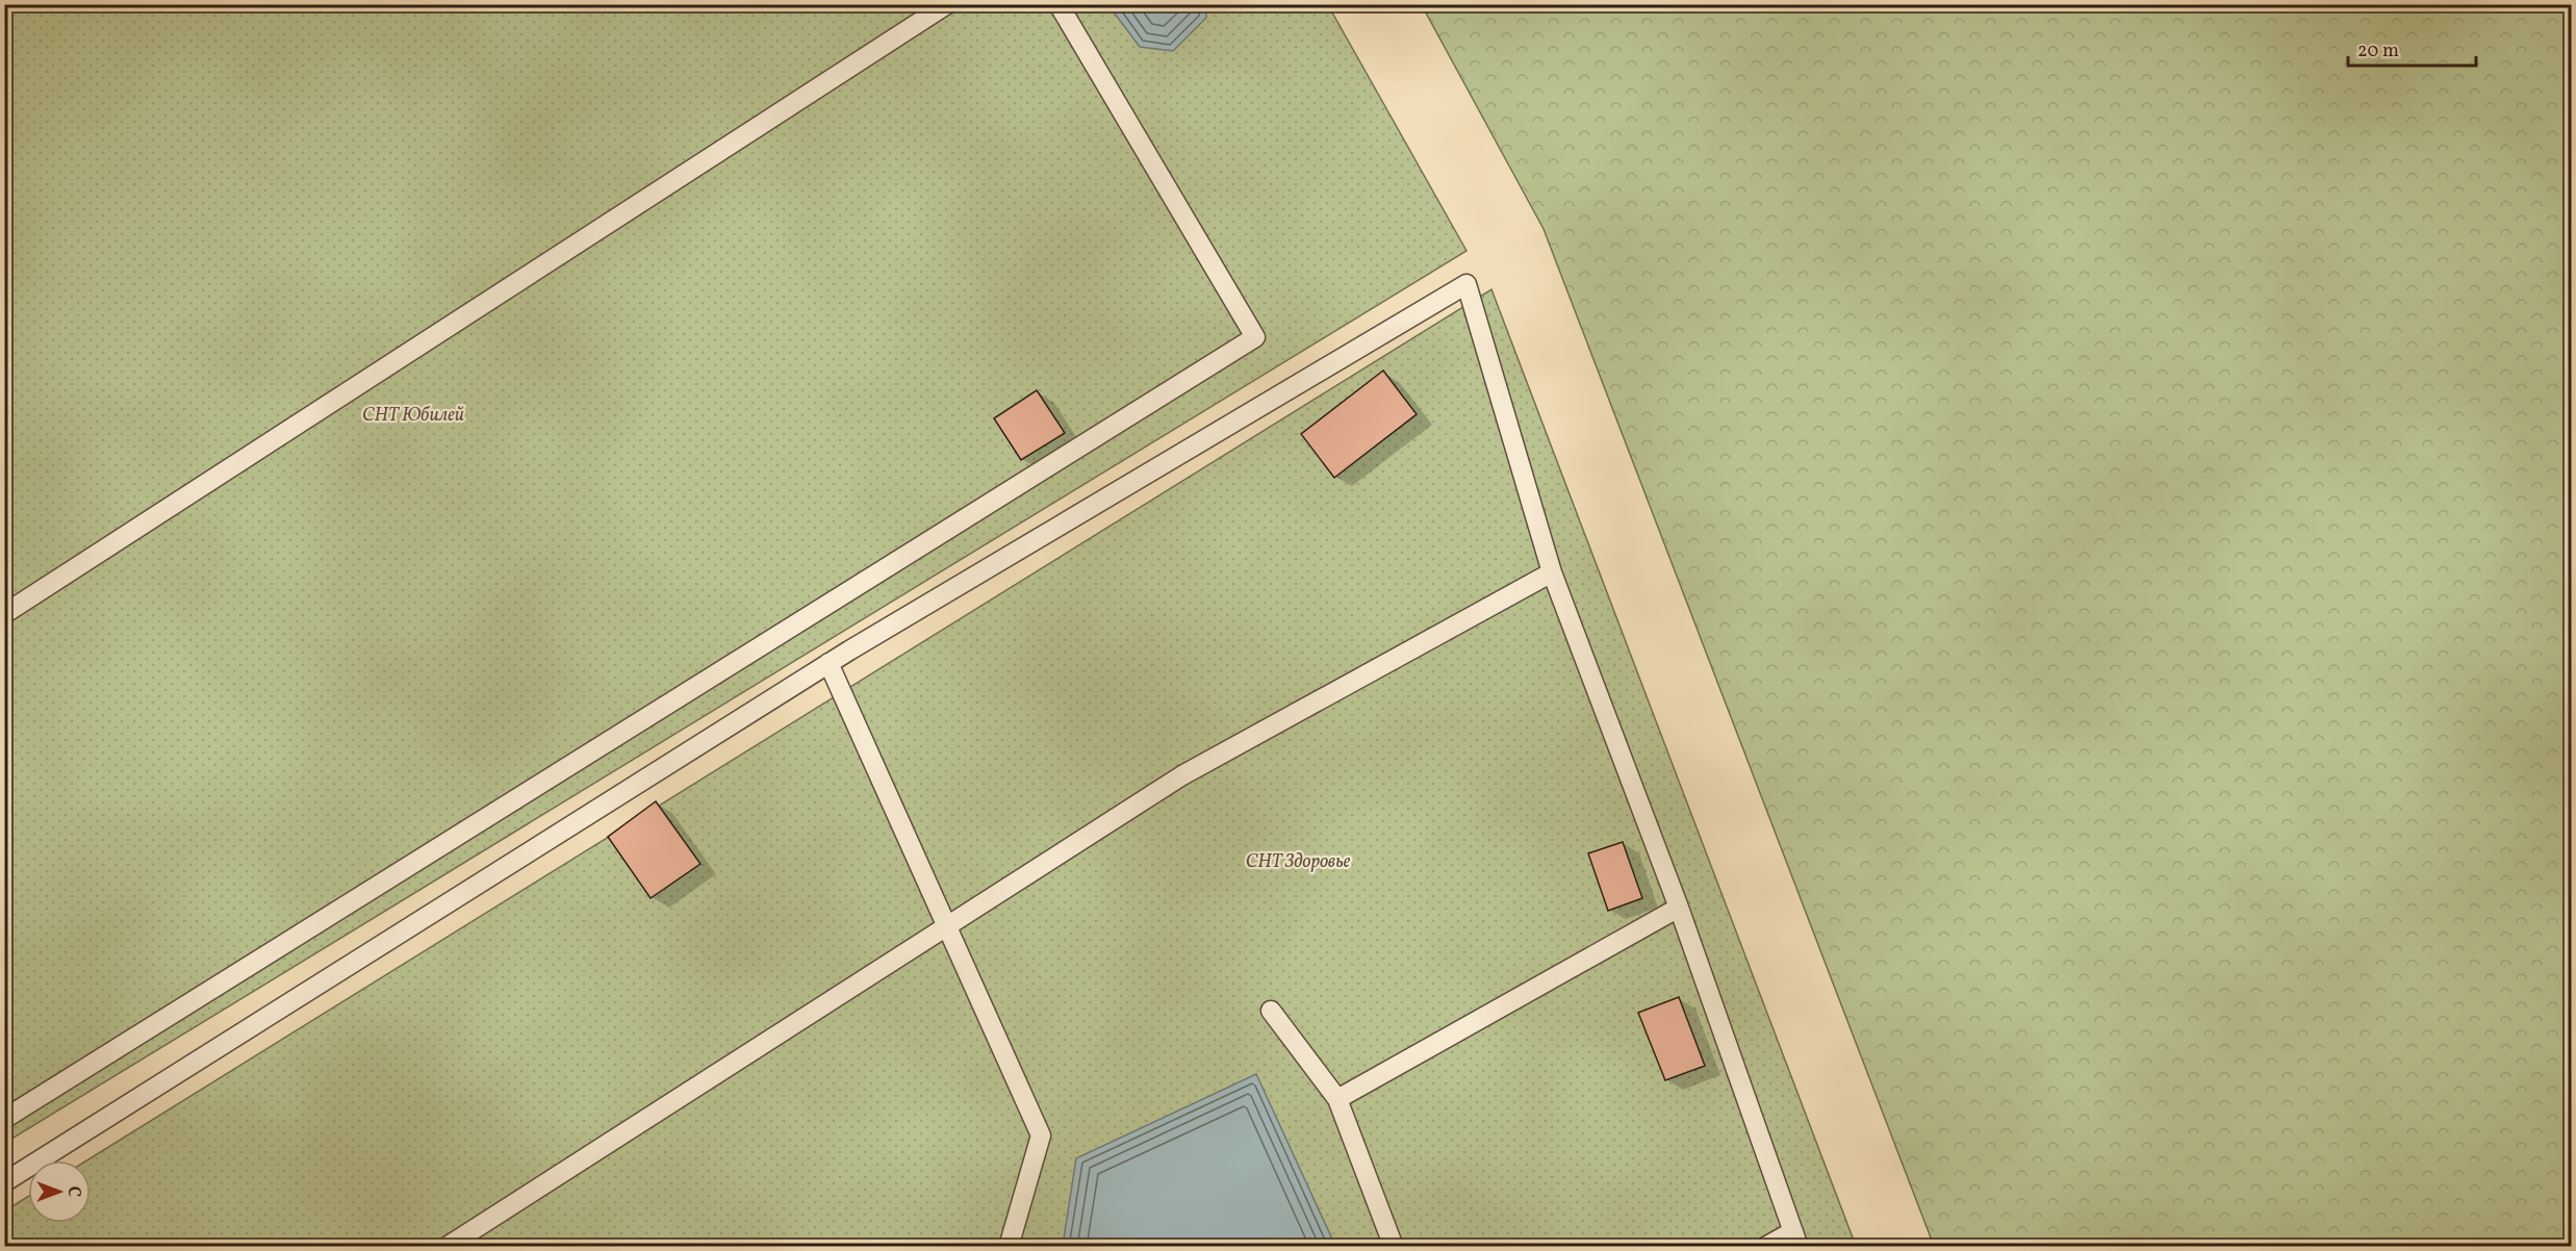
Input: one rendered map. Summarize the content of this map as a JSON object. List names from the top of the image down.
{
  "parks": ["СНТ Юбилей", "СНТ Здоровье"],
  "scale_bar": "20 m",
  "north": "right"
}
